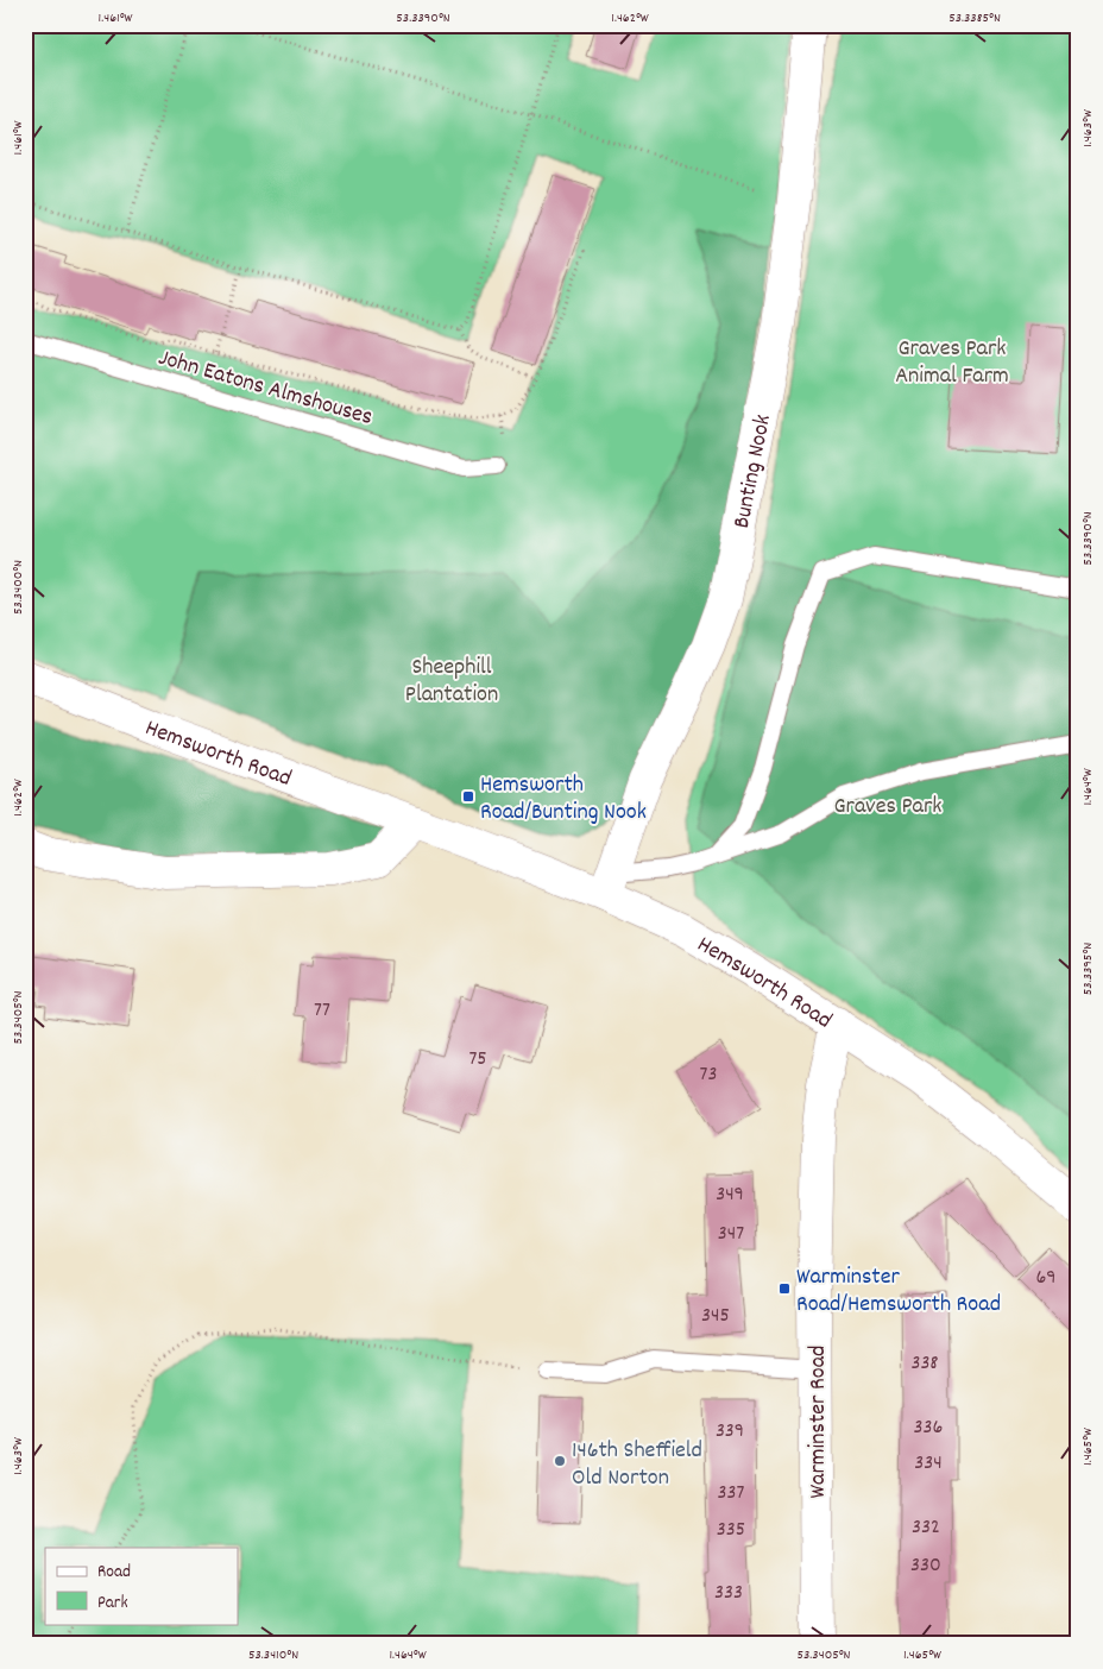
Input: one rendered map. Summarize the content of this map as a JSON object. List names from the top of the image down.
{
  "streets": {
    "street": ["Bunting Nook", "Hemsworth Road", "Warminster Road"],
    "lane": ["John Eatons Almshouses"]
  },
  "crossings": [
    ["Bunting Nook", "Hemsworth Road"],
    ["Hemsworth Road", "Warminster Road"]
  ],
  "parks": ["Graves Park Animal Farm", "Sheephill Plantation", "Graves Park"],
  "places": {
    "transit": ["Hemsworth Road/Bunting Nook", "Warminster Road/Hemsworth Road"],
    "other": ["146th Sheffield Old Norton"]
  },
  "house_numbers": [
    "77",
    "75",
    "73",
    "349",
    "347",
    "69",
    "345",
    "338",
    "336",
    "339",
    "334",
    "337",
    "332",
    "335",
    "330",
    "333"
  ],
  "legend": ["Road", "Park"],
  "coordinates": [
    "1.461°W",
    "53.3390°N",
    "1.462°W",
    "53.3385°N",
    "1.463°W",
    "53.3400°N",
    "1.464°W",
    "53.3395°N",
    "53.3405°N",
    "1.465°W",
    "53.3410°N"
  ]
}
